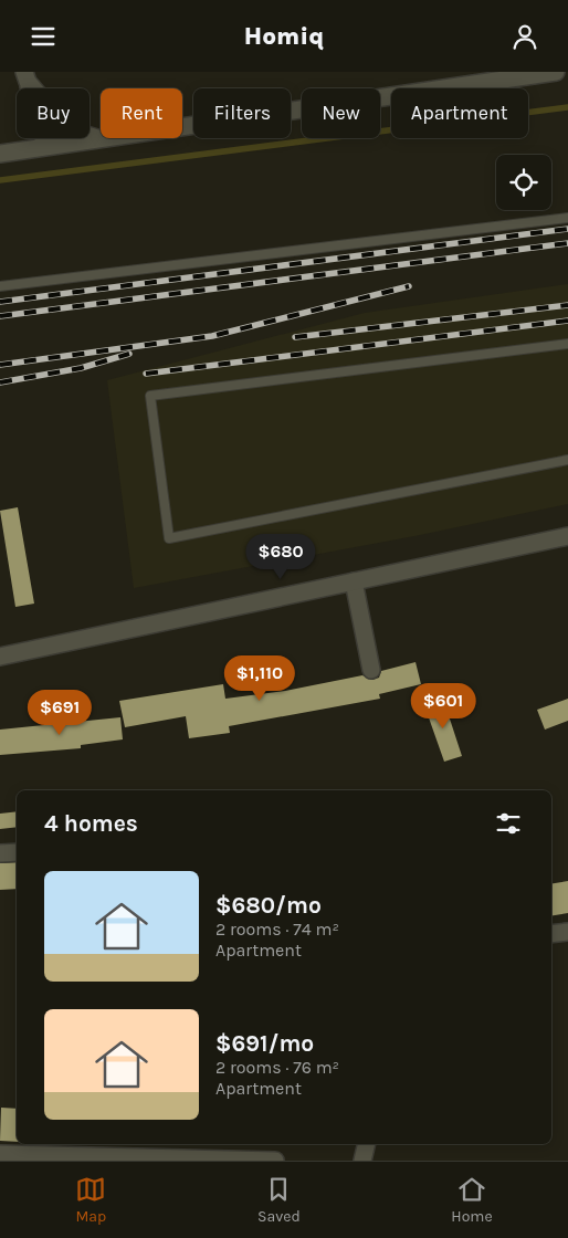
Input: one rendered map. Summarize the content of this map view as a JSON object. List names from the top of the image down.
{
  "page": {
    "header": "Homiq",
    "chip": [
      "Buy",
      "Rent",
      "Filters",
      "New",
      "Apartment"
    ],
    "price": [
      "$680",
      "$1,110",
      "$601",
      "$691"
    ],
    "heading": "4 homes",
    "list": [
      {
        "name": "$680/mo",
        "note": "2 rooms · 74 m² · Apartment"
      },
      {
        "name": "$691/mo",
        "note": "2 rooms · 76 m² · Apartment"
      }
    ],
    "tabs": ["Map", "Saved", "Home"]
  }
}
